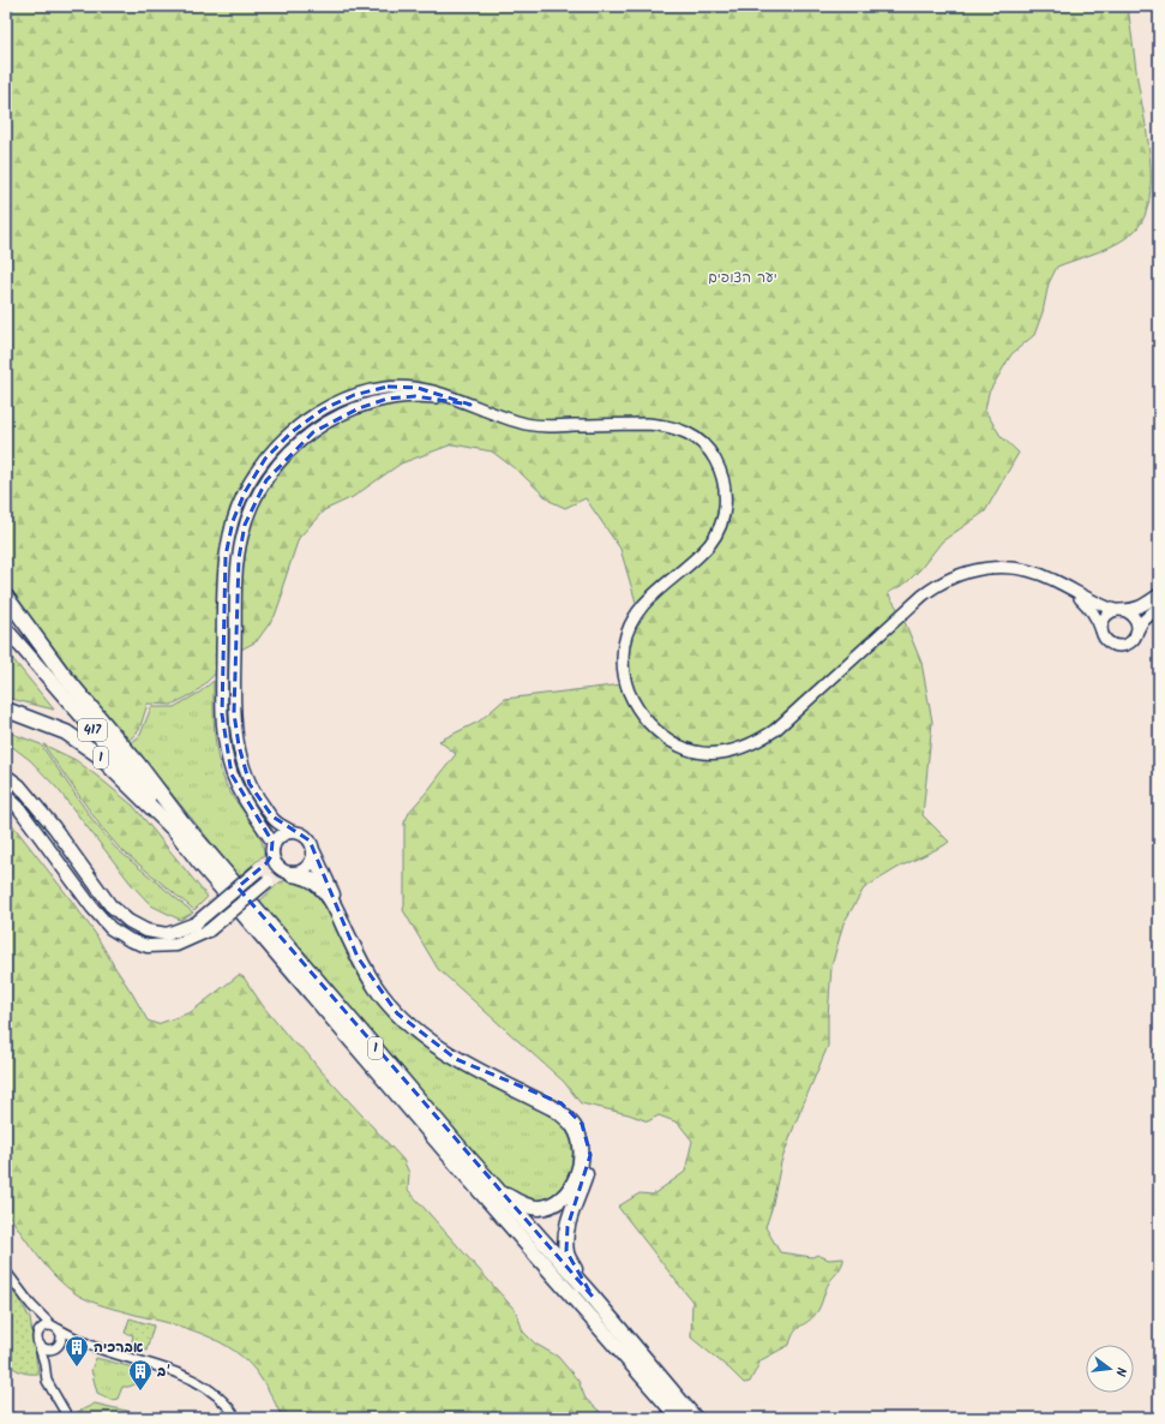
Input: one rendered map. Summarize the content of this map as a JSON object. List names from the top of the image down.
{
  "streets": {
    "highway": ["1"],
    "main road": ["417"]
  },
  "crossings": [
    ["417", "1"]
  ],
  "parks": ["יער הצופים"],
  "places": {
    "building": ["אברכיה", "ב'"]
  },
  "north": "right"
}
